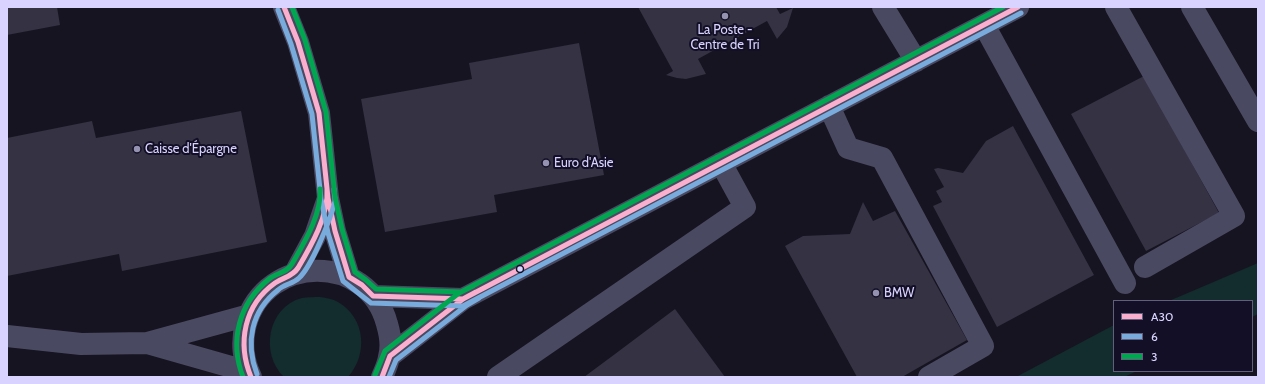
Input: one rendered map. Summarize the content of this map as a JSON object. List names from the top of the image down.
{
  "places": [
    "La Poste - Centre de Tri",
    "Caisse d'Épargne",
    "Euro d'Asie",
    "BMW"
  ],
  "lines": ["transit line A30", "transit line 3", "transit line 6"],
  "legend": ["A30", "6", "3"]
}
